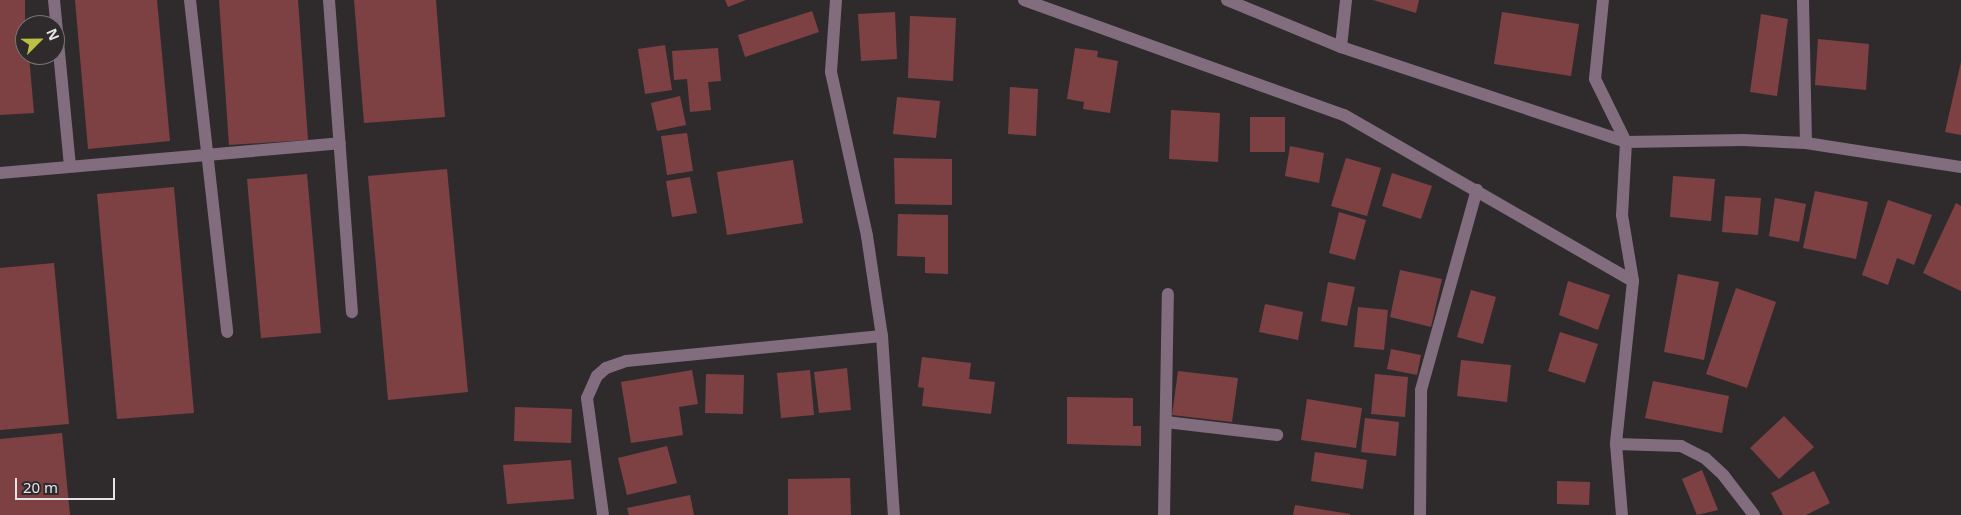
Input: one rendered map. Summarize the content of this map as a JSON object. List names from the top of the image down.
{
  "scale_bar": "20 m",
  "north": "top right"
}
